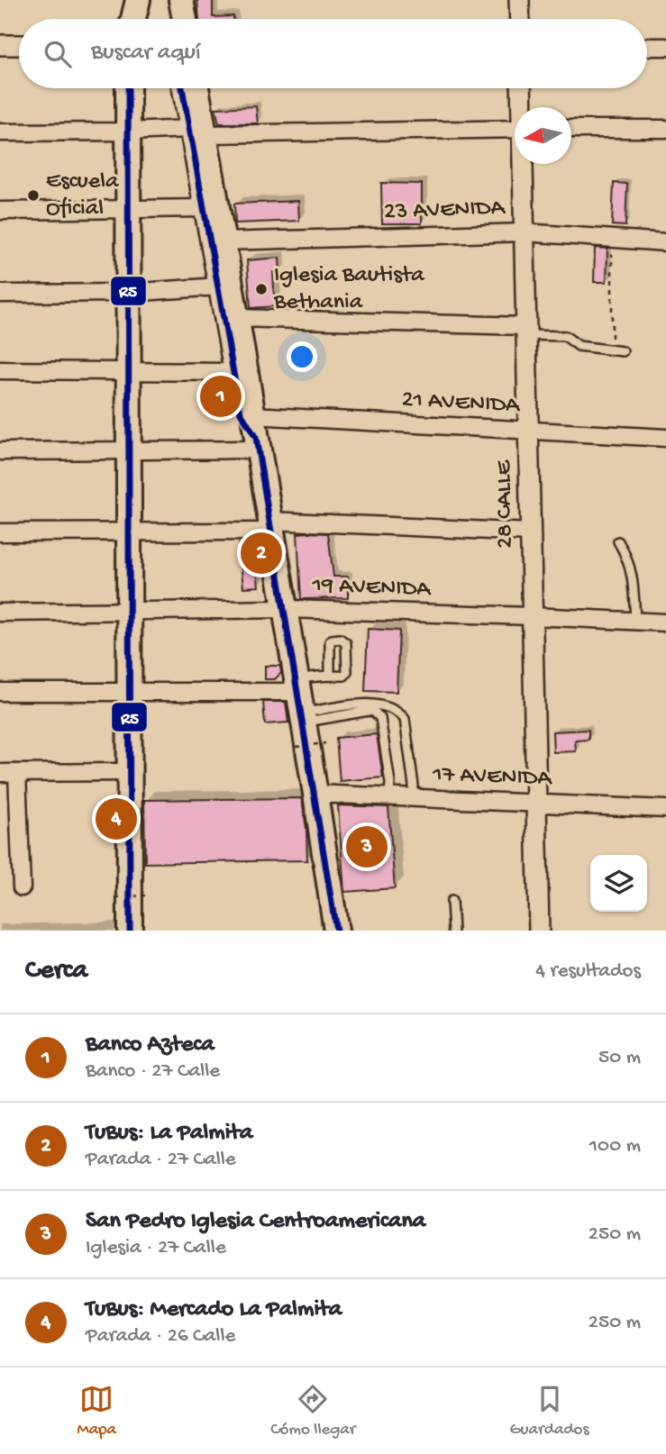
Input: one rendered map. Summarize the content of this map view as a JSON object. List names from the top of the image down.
{
  "streets": {
    "street": [
      "23 AVENIDA",
      "21 AVENIDA",
      "28 CALLE",
      "19 AVENIDA",
      "17 AVENIDA"
    ]
  },
  "crossings": [
    ["23 AVENIDA", "28 CALLE"],
    ["21 AVENIDA", "28 CALLE"],
    ["28 CALLE", "19 AVENIDA"],
    ["28 CALLE", "17 AVENIDA"]
  ],
  "places": ["Escuela Oficial", "Iglesia Bautista Bethania"],
  "lines": ["transit line R5"],
  "north": "left",
  "page": {
    "search": "Buscar aquí",
    "pins": [
      "1",
      "2",
      "4",
      "3"
    ],
    "heading": ["Cerca", "4 resultados"],
    "list": [
      {
        "mark": "1",
        "name": "Banco Azteca",
        "note": "Banco · 27 Calle",
        "value": "50 m"
      },
      {
        "mark": "2",
        "name": "TuBus: La Palmita",
        "note": "Parada · 27 Calle",
        "value": "100 m"
      },
      {
        "mark": "3",
        "name": "San Pedro Iglesia Centroamericana",
        "note": "Iglesia · 27 Calle",
        "value": "250 m"
      },
      {
        "mark": "4",
        "name": "TuBus: Mercado La Palmita",
        "note": "Parada · 26 Calle",
        "value": "250 m"
      }
    ],
    "nav": ["Mapa", "Cómo llegar", "Guardados"]
  }
}
